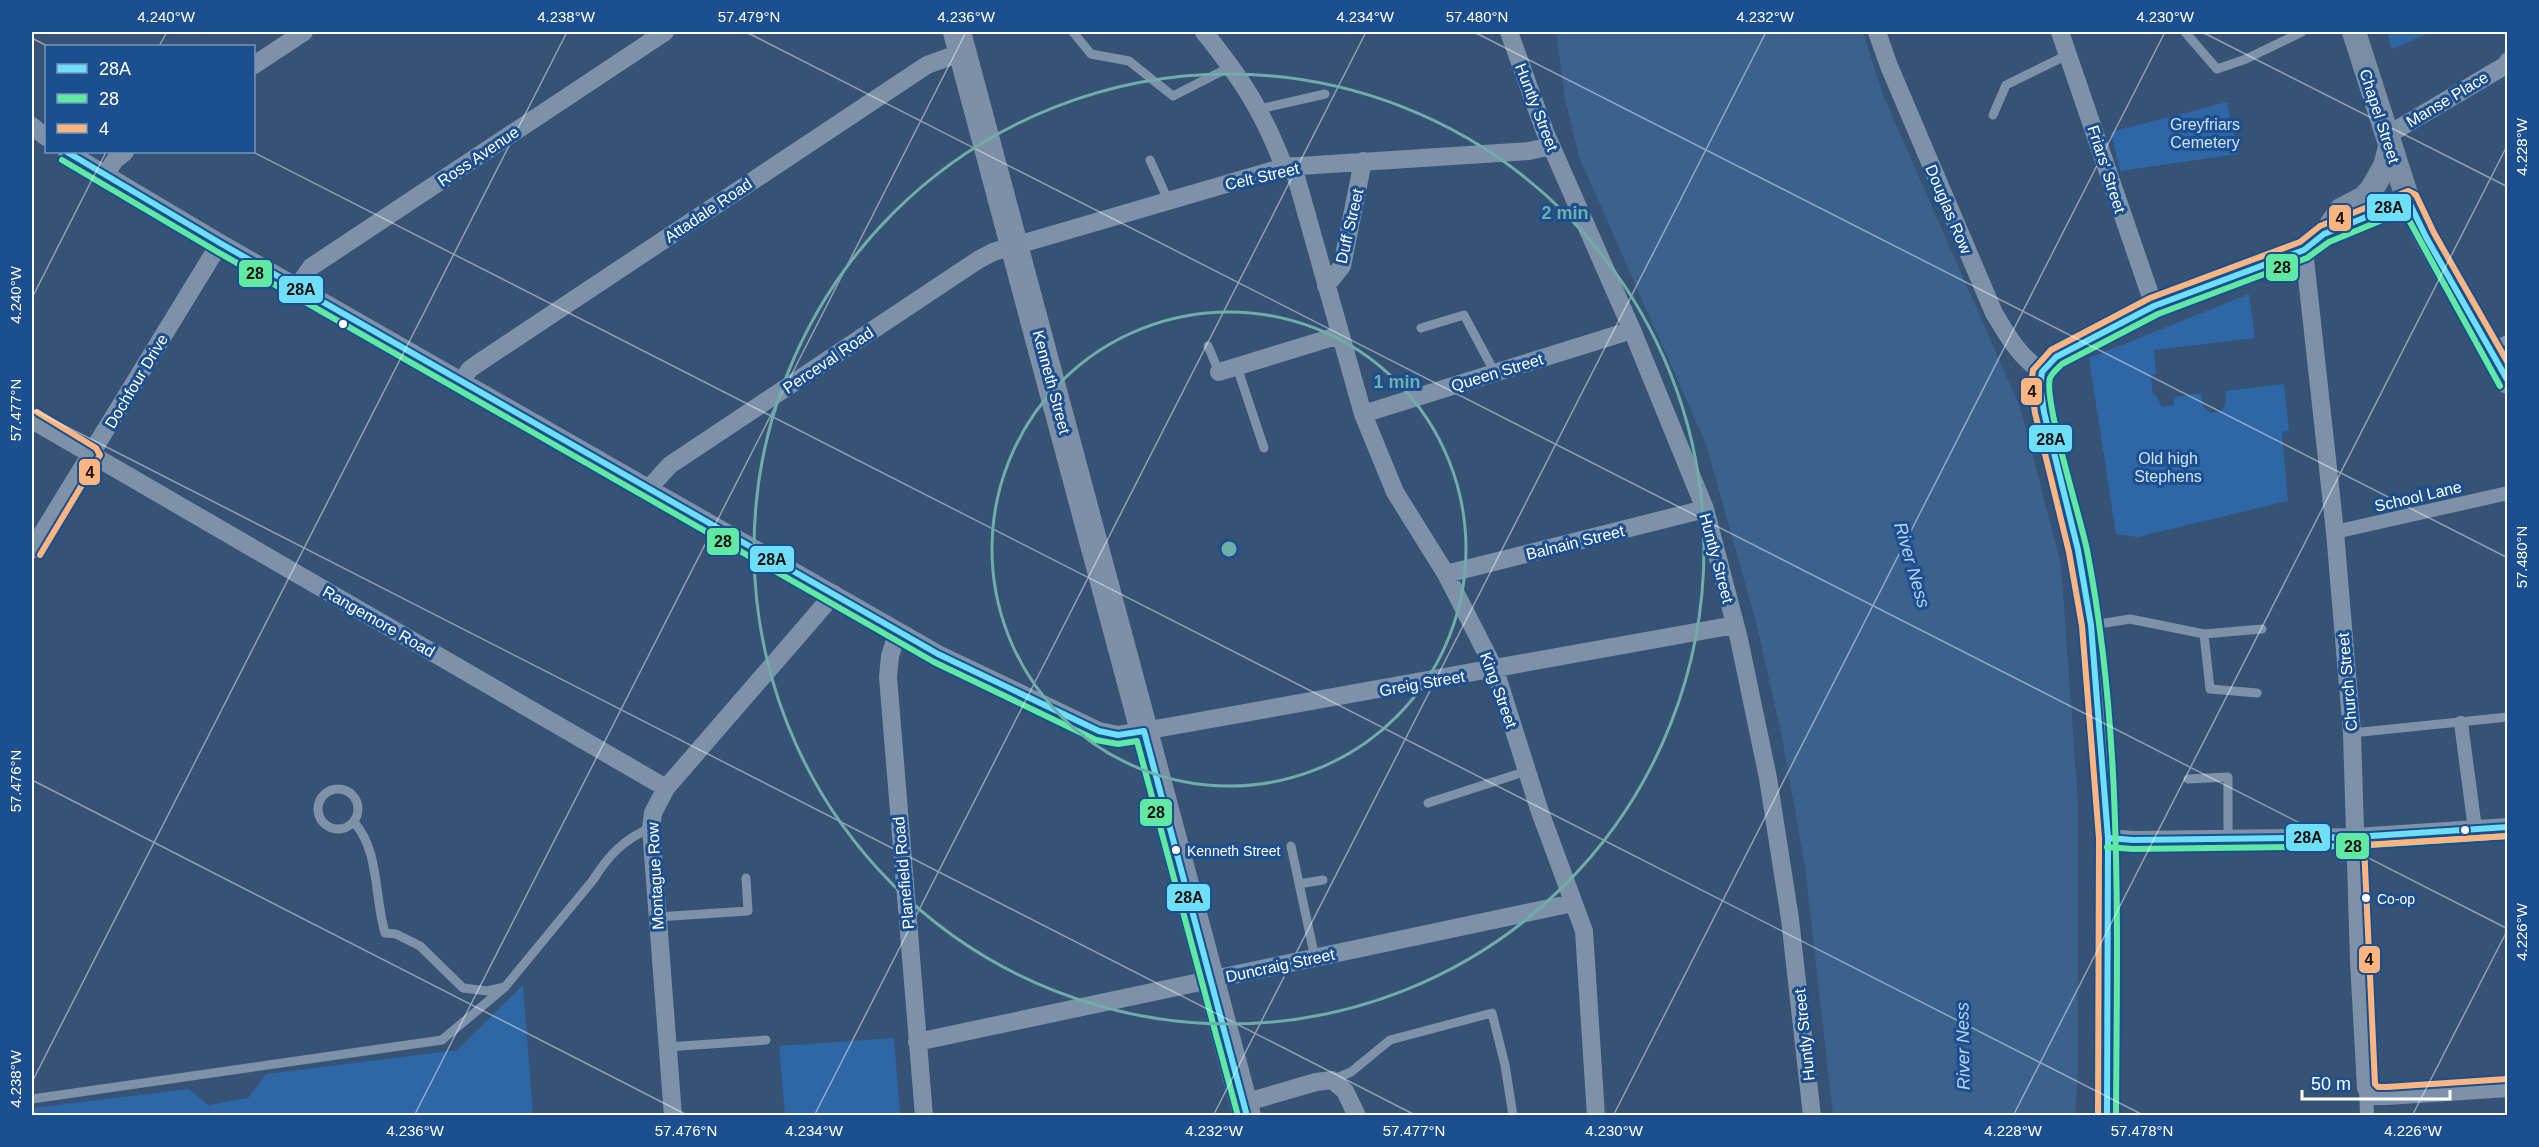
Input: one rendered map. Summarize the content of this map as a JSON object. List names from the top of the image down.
{
  "streets": {
    "highway": ["Kenneth Street"],
    "main road": ["Chapel Street"],
    "street": [
      "Manse Place",
      "Huntly Street",
      "Ross Avenue",
      "Friars' Street",
      "Celt Street",
      "Douglas Row",
      "Attadale Road",
      "Duff Street",
      "Perceval Road",
      "Queen Street",
      "Dochfour Drive",
      "School Lane",
      "Balnain Street",
      "Rangemore Road",
      "Church Street",
      "Greig Street",
      "King Street",
      "Planefield Road",
      "Montague Row",
      "Duncraig Street"
    ]
  },
  "crossings": [
    ["Manse Place", "Chapel Street"],
    ["Huntly Street", "Celt Street"],
    ["Huntly Street", "Queen Street"],
    ["Huntly Street", "Balnain Street"],
    ["Huntly Street", "Greig Street"],
    ["Ross Avenue", "Greig Street"],
    ["Celt Street", "Duff Street"],
    ["Celt Street", "Perceval Road"],
    ["Celt Street", "Kenneth Street"],
    ["Celt Street", "King Street"],
    ["Attadale Road", "Kenneth Street"],
    ["Attadale Road", "Greig Street"],
    ["Duff Street", "King Street"],
    ["Perceval Road", "Kenneth Street"],
    ["Perceval Road", "Greig Street"],
    ["Queen Street", "King Street"],
    ["Dochfour Drive", "Rangemore Road"],
    ["Dochfour Drive", "Greig Street"],
    ["Kenneth Street", "Greig Street"],
    ["Kenneth Street", "Duncraig Street"],
    ["School Lane", "Church Street"],
    ["Balnain Street", "King Street"],
    ["Rangemore Road", "Montague Row"],
    ["Greig Street", "King Street"],
    ["Greig Street", "Planefield Road"],
    ["Greig Street", "Montague Row"],
    ["King Street", "Duncraig Street"],
    ["Planefield Road", "Duncraig Street"]
  ],
  "water": ["River Ness"],
  "parks": ["Greyfriars Cemetery", "Old high Stephens"],
  "places": ["Kenneth Street", "Co-op"],
  "lines": ["transit line 28A", "transit line 28", "transit line 4"],
  "legend": ["28A", "28", "4"],
  "scale_bar": "50 m",
  "coordinates": [
    "4.240°W",
    "4.238°W",
    "57.479°N",
    "4.236°W",
    "4.234°W",
    "57.480°N",
    "4.232°W",
    "4.230°W",
    "4.228°W",
    "57.477°N",
    "57.476°N",
    "4.226°W",
    "57.478°N"
  ],
  "rings": ["2 min", "1 min"]
}
